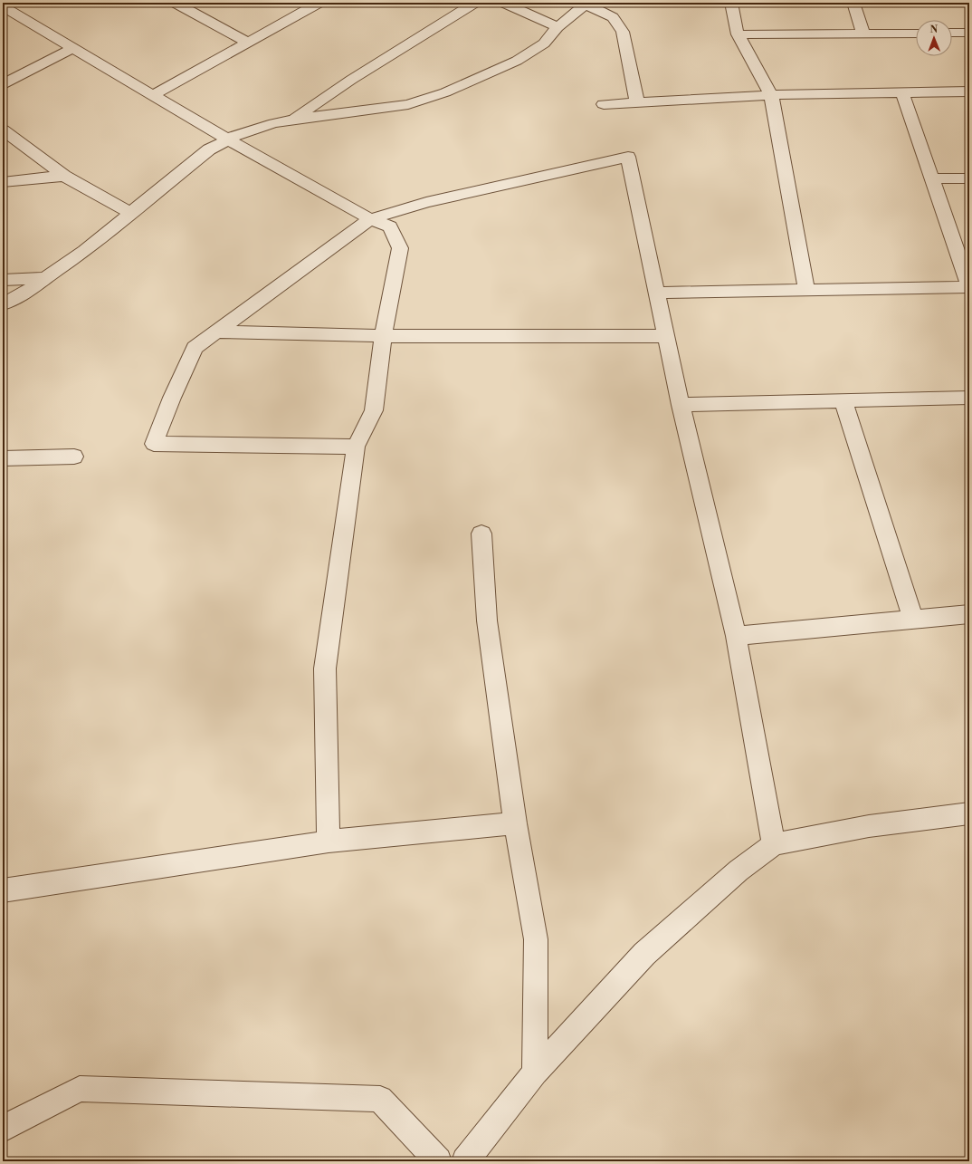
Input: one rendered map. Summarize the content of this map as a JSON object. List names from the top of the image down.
{
  "north": "top"
}
